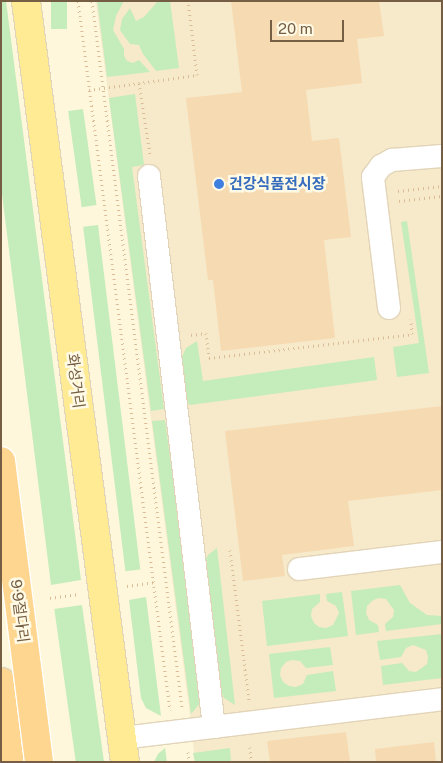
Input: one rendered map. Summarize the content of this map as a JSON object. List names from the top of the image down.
{
  "streets": {
    "highway": ["9·9절다리"],
    "main road": ["화성거리"]
  },
  "places": ["건강식품전시장"],
  "scale_bar": "20 m"
}
